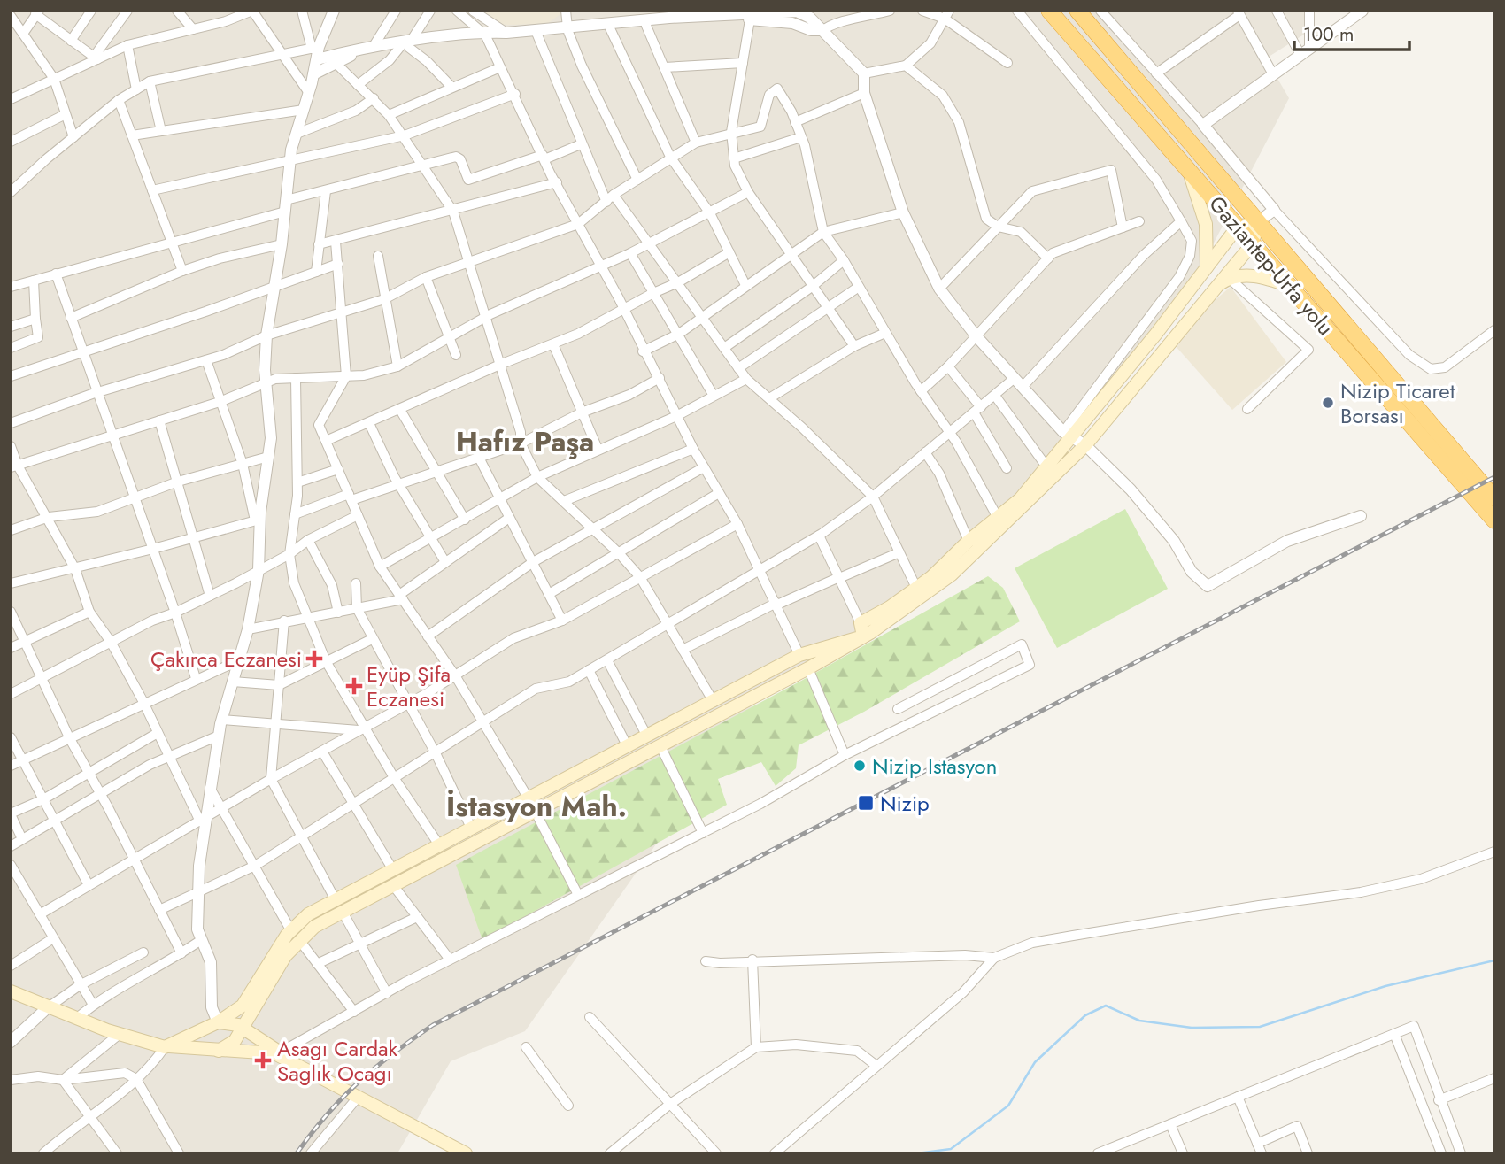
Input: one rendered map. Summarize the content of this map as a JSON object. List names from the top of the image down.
{
  "streets": {
    "highway": ["Gaziantep-Urfa yolu"]
  },
  "districts": ["Hafız Paşa", "İstasyon Mah."],
  "places": {
    "other": ["Nizip Ticaret Borsası", "Nizip Istasyon"],
    "health": ["Çakırca Eczanesi", "Eyüp Şifa Eczanesi", "Asagı Cardak Saglık Ocagı"],
    "transit": ["Nizip"]
  },
  "scale_bar": "100 m"
}
